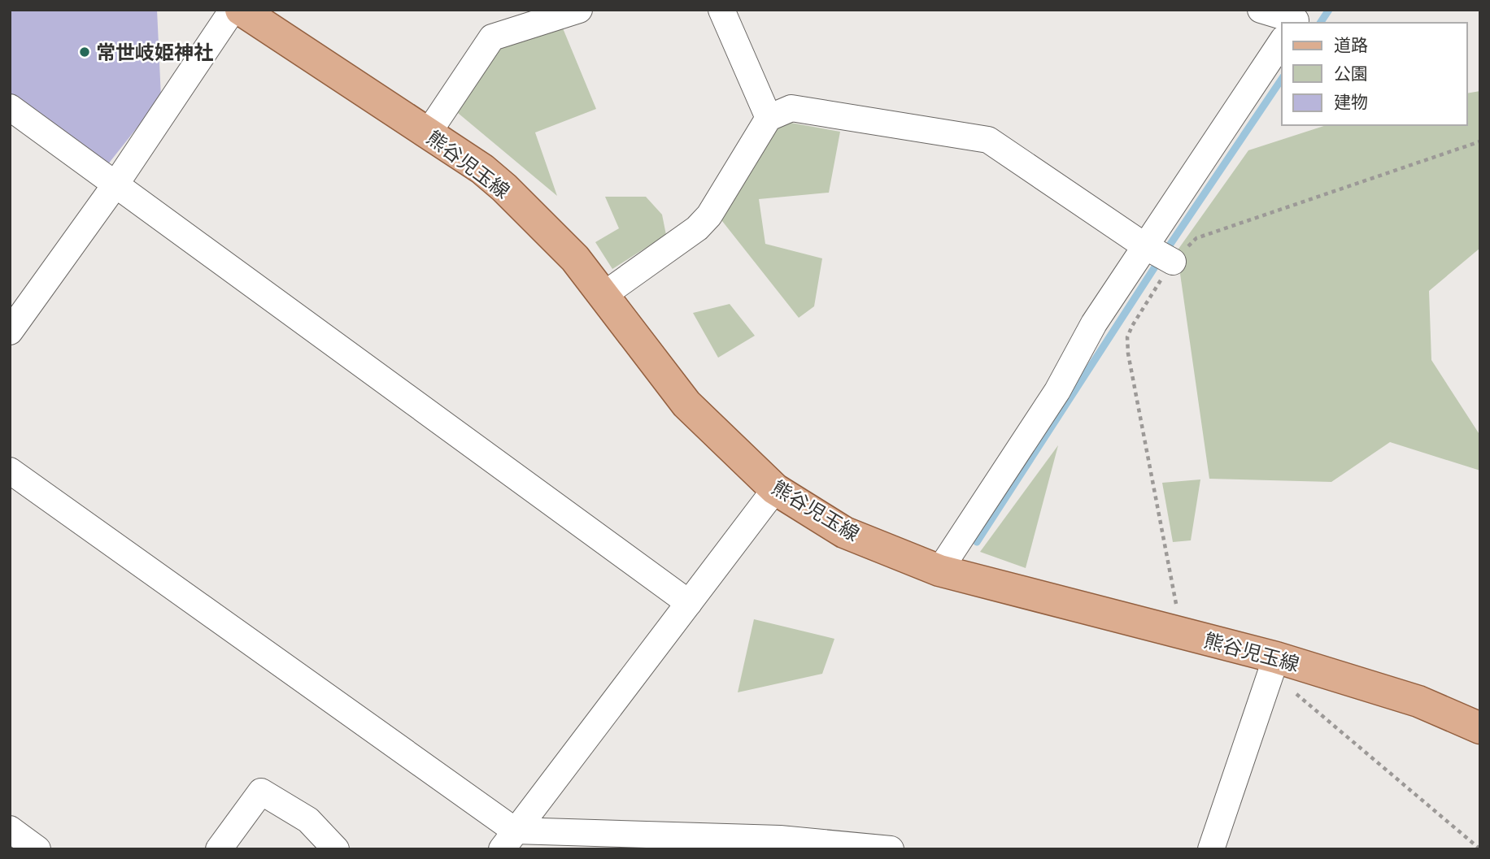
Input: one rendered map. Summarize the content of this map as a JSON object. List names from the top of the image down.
{
  "streets": {
    "main road": ["熊谷児玉線"]
  },
  "places": ["常世岐姫神社"],
  "legend": ["道路", "公園", "建物"]
}
